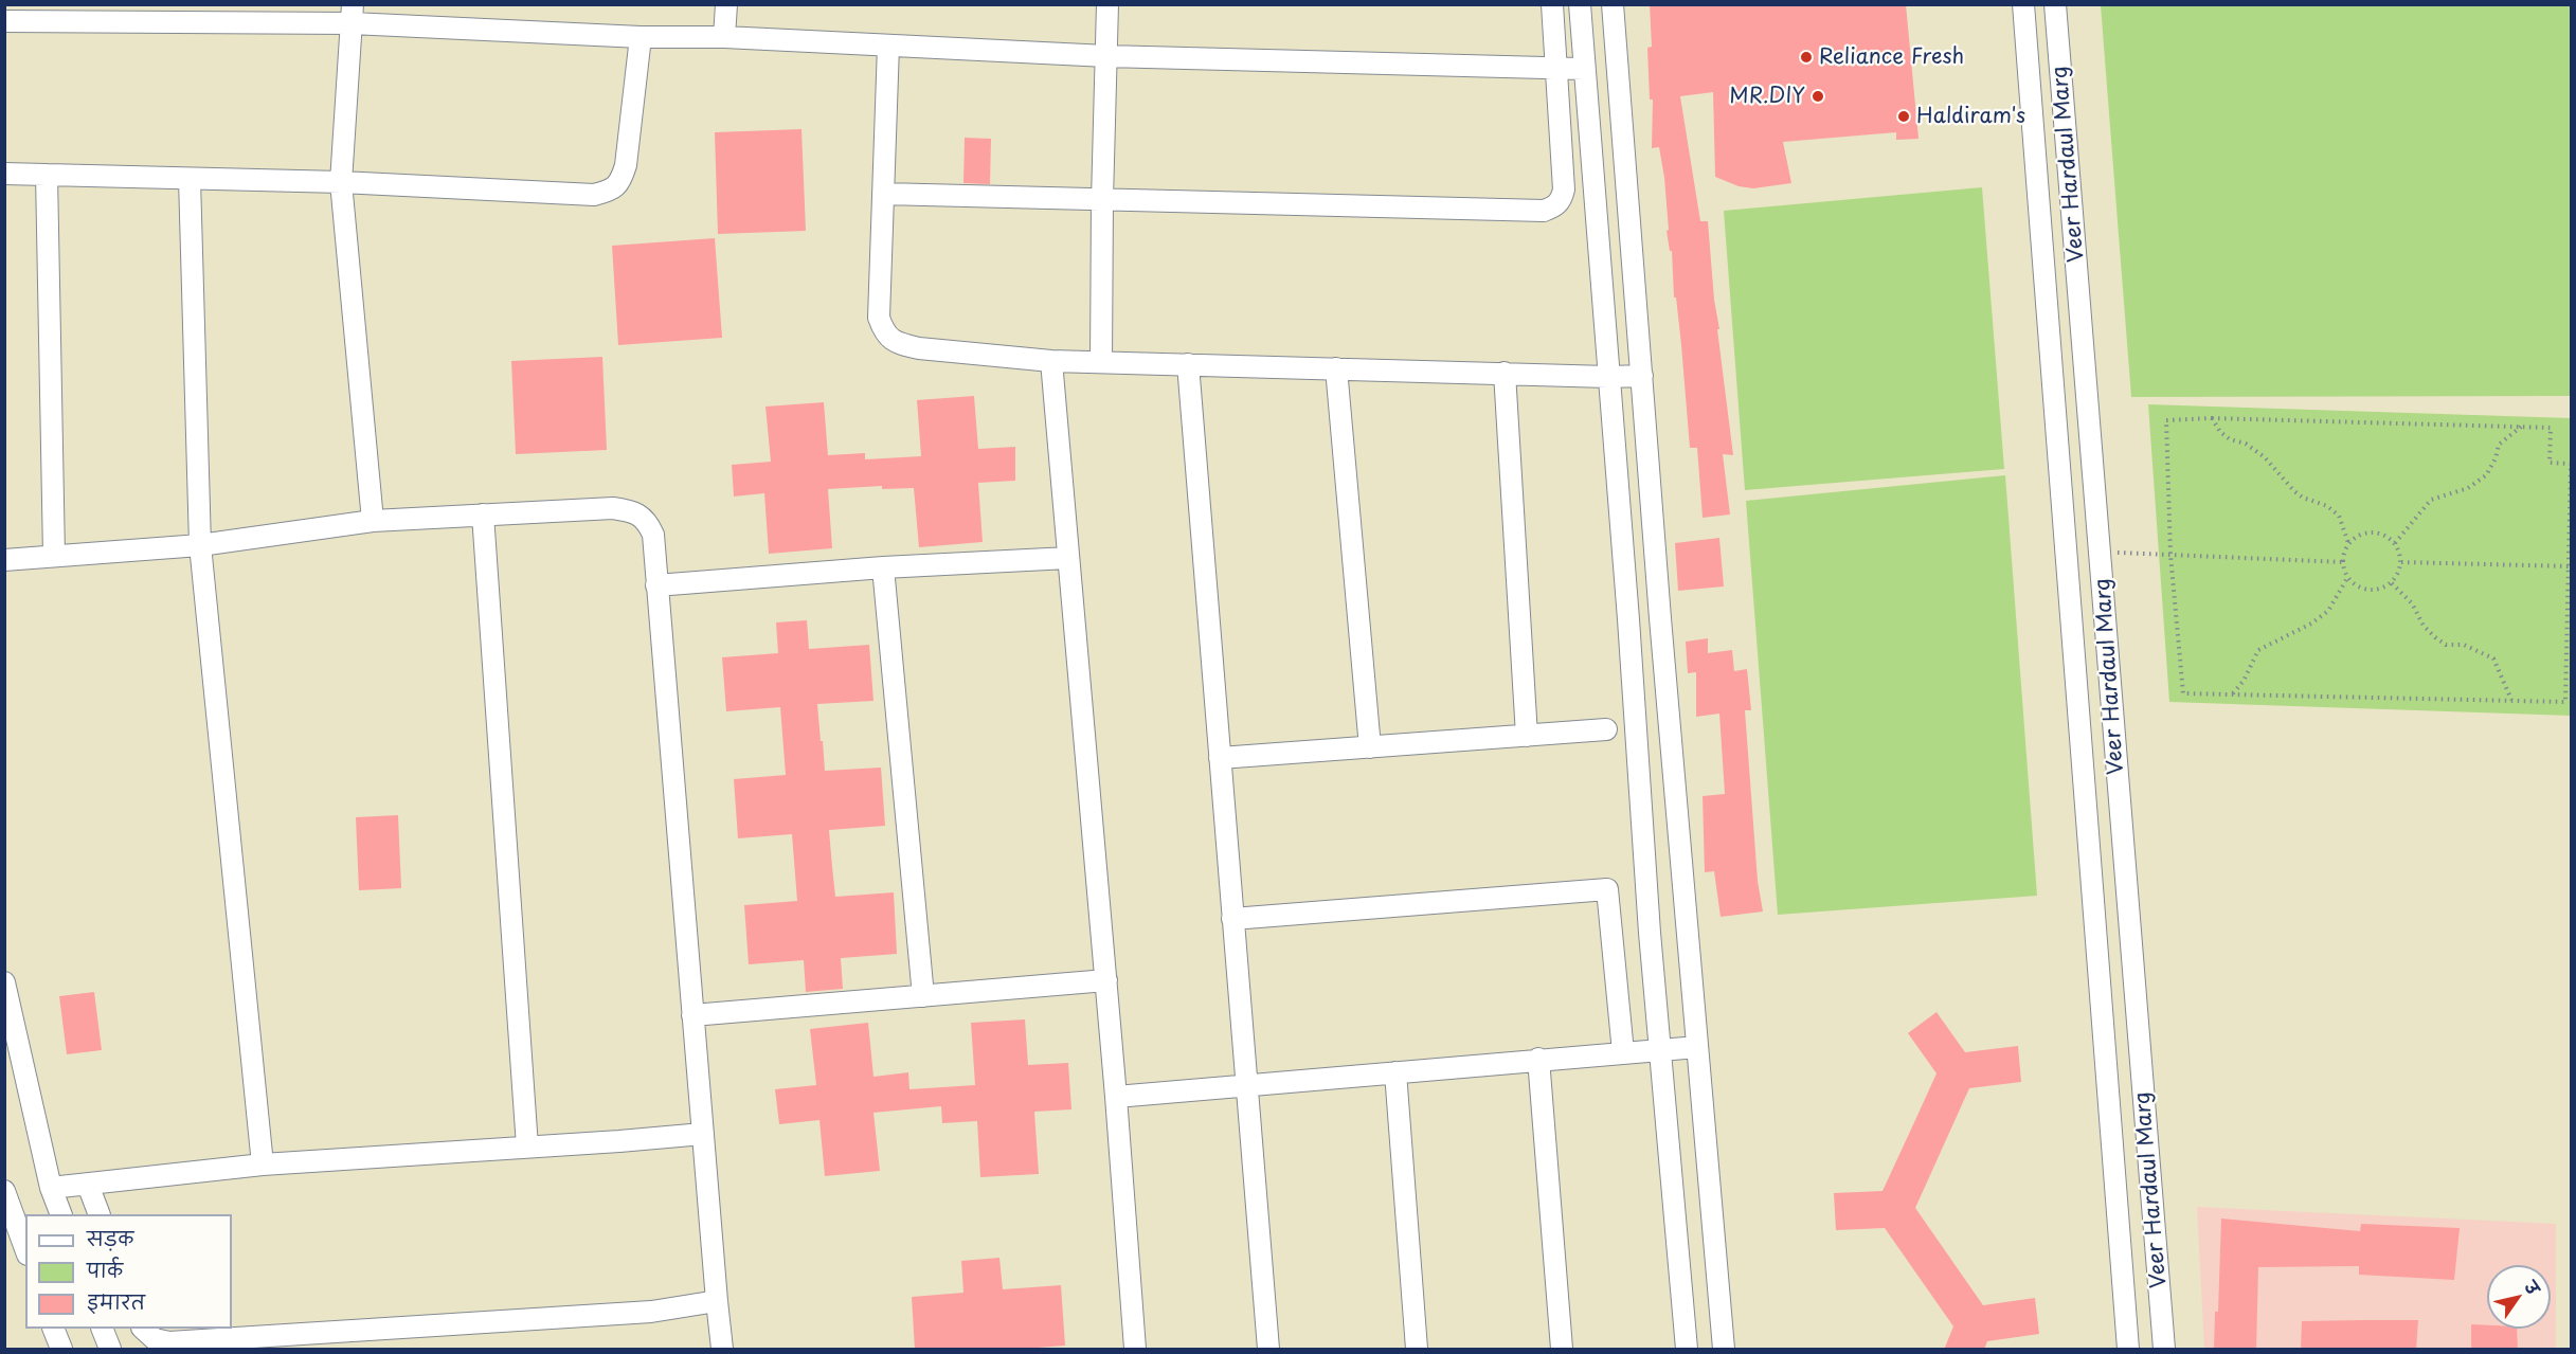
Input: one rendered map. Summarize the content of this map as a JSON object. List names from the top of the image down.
{
  "streets": {
    "street": ["Veer Hardaul Marg"]
  },
  "places": ["Reliance Fresh", "MR.DIY", "Haldiram's"],
  "legend": ["सड़क", "पार्क", "इमारत"],
  "north": "top right"
}
